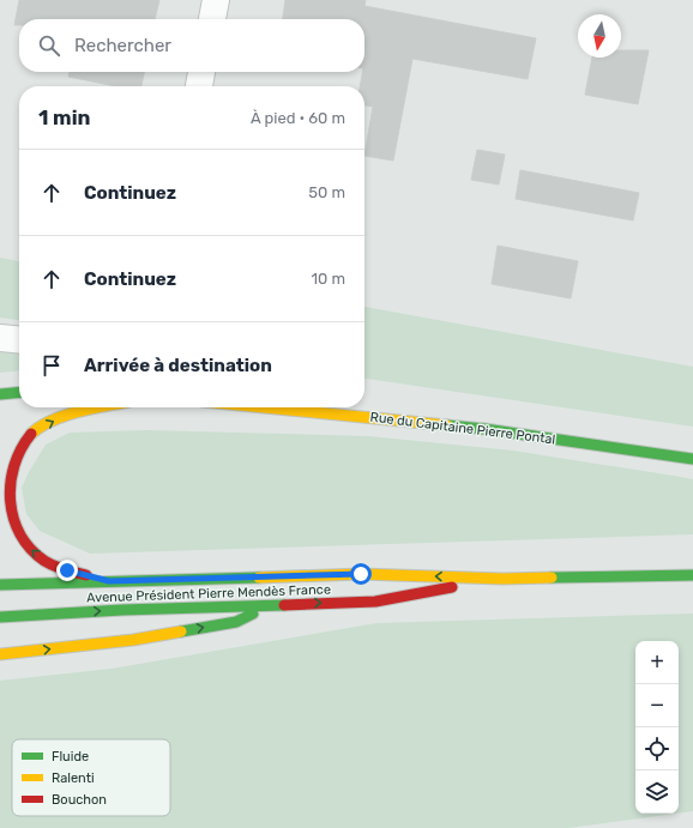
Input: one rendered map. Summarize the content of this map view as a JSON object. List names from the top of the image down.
{
  "streets": {
    "main road": ["Rue du Capitaine Pierre Pontal", "Avenue Président Pierre Mendès France"]
  },
  "legend": ["Fluide", "Ralenti", "Bouchon"],
  "north": "bottom",
  "page": {
    "search": "Rechercher",
    "heading": ["1 min", "À pied · 60 m"],
    "list": [
      ["Continuez", "50 m"],
      ["Continuez", "10 m"],
      "Arrivée à destination"
    ],
    "map_buttons": ["+", "−"]
  }
}
